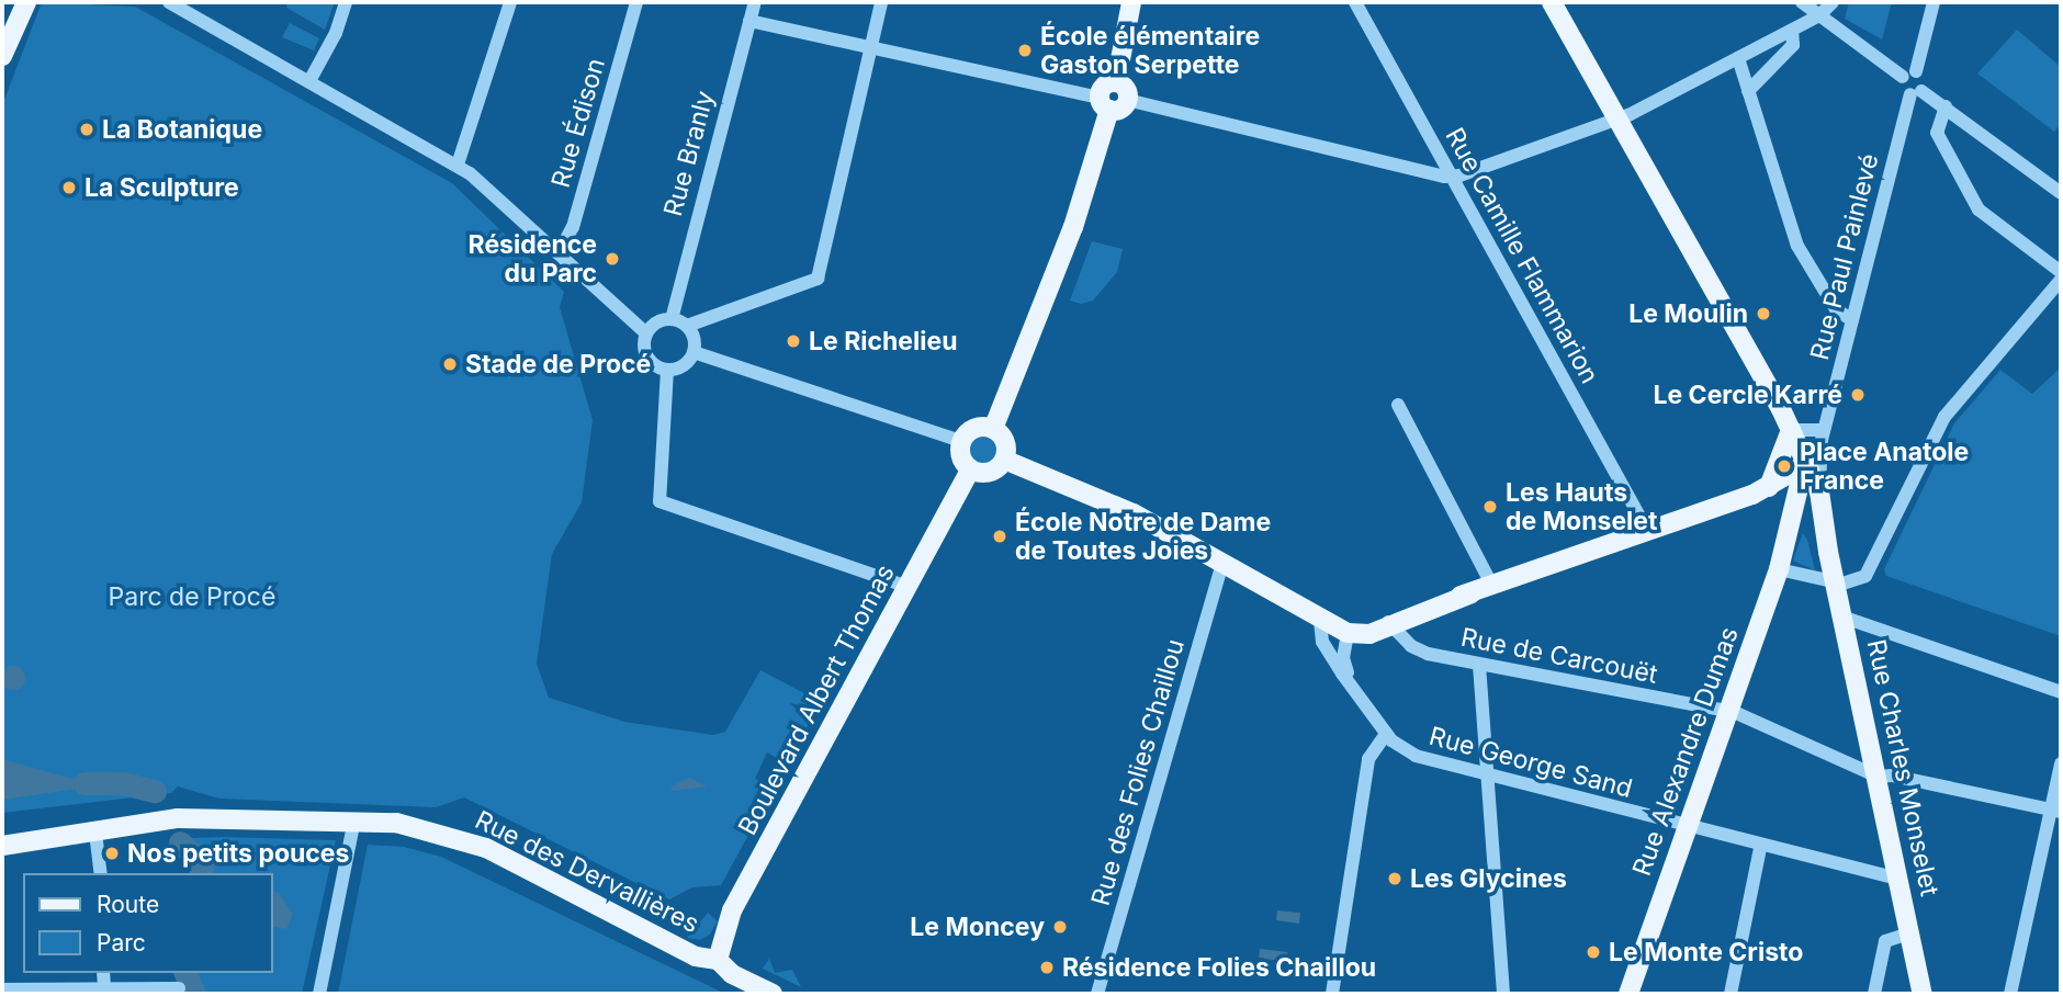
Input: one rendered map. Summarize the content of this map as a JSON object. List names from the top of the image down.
{
  "streets": {
    "main road": [
      "Boulevard Albert Thomas",
      "Rue Alexandre Dumas",
      "Rue Charles Monselet",
      "Rue des Dervallières"
    ],
    "street": [
      "Rue Édison",
      "Rue Branly",
      "Rue Camille Flammarion",
      "Rue Paul Painlevé",
      "Rue de Carcouët",
      "Rue George Sand",
      "Rue des Folies Chaillou"
    ]
  },
  "crossings": [
    ["Rue de Carcouët", "Rue Alexandre Dumas"],
    ["Rue de Carcouët", "Rue Charles Monselet"],
    ["Boulevard Albert Thomas", "Rue des Dervallières"],
    ["Rue Alexandre Dumas", "Rue George Sand"],
    ["Rue Alexandre Dumas", "Rue Charles Monselet"],
    ["Rue George Sand", "Rue Charles Monselet"]
  ],
  "parks": ["Parc de Procé"],
  "places": [
    "École élémentaire Gaston Serpette",
    "La Botanique",
    "La Sculpture",
    "Résidence du Parc",
    "Le Moulin",
    "Le Richelieu",
    "Stade de Procé",
    "Le Cercle Karré",
    "Place Anatole France",
    "Les Hauts de Monselet",
    "École Notre de Dame de Toutes Joies",
    "Nos petits pouces",
    "Les Glycines",
    "Le Moncey",
    "Le Monte Cristo",
    "Résidence Folies Chaillou"
  ],
  "legend": ["Route", "Parc"]
}
